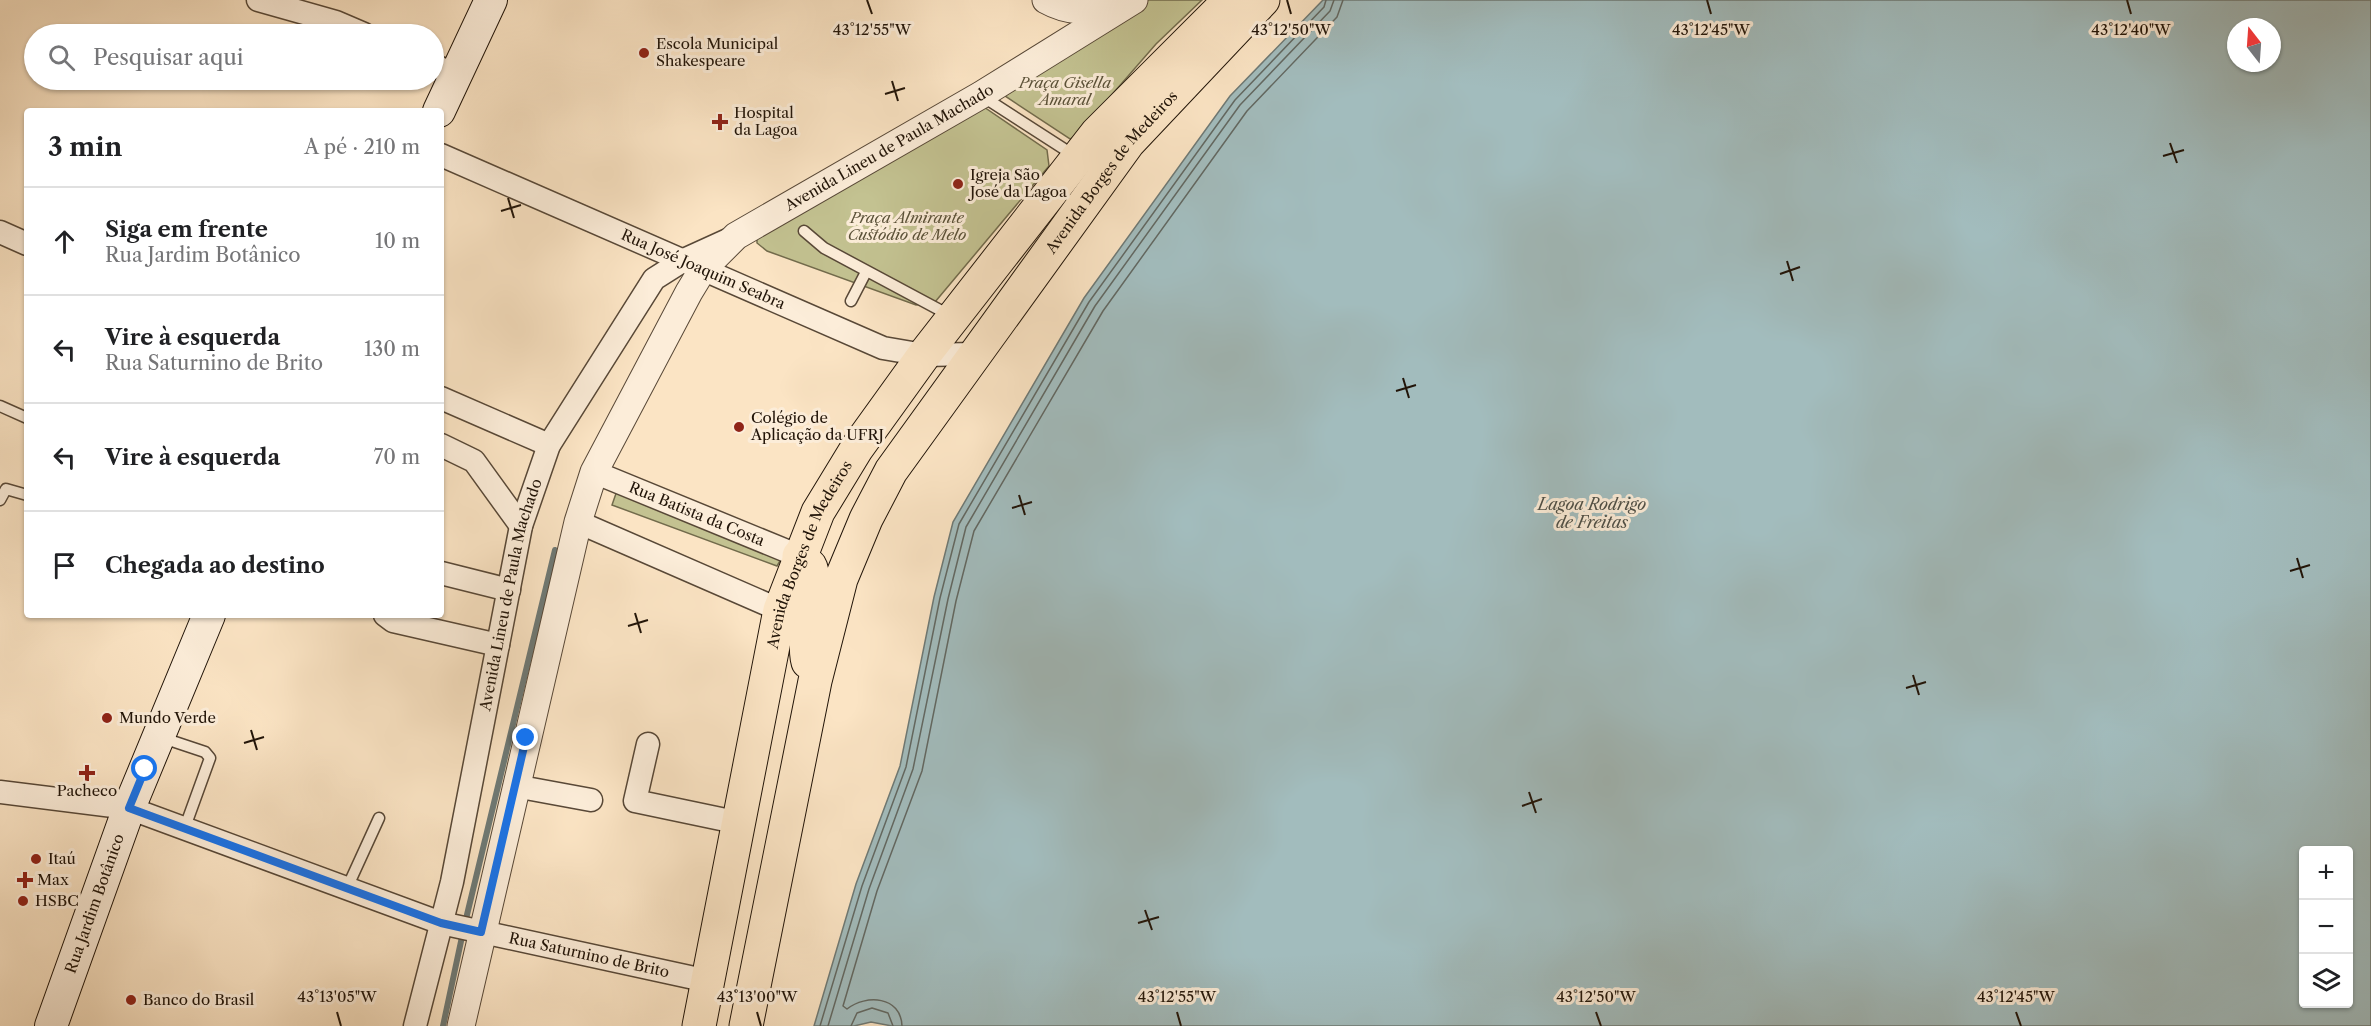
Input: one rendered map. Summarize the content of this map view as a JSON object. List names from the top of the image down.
{
  "streets": {
    "highway": ["Avenida Borges de Medeiros"],
    "main road": ["Rua Jardim Botânico"],
    "street": [
      "Avenida Lineu de Paula Machado",
      "Rua José Joaquim Seabra",
      "Rua Batista da Costa",
      "Rua Saturnino de Brito"
    ]
  },
  "crossings": [
    ["Avenida Lineu de Paula Machado", "Rua José Joaquim Seabra"],
    ["Avenida Lineu de Paula Machado", "Rua Batista da Costa"],
    ["Avenida Lineu de Paula Machado", "Rua Saturnino de Brito"],
    ["Avenida Borges de Medeiros", "Rua José Joaquim Seabra"],
    ["Avenida Borges de Medeiros", "Rua Batista da Costa"],
    ["Avenida Borges de Medeiros", "Rua Saturnino de Brito"],
    ["Rua Jardim Botânico", "Rua Saturnino de Brito"]
  ],
  "water": ["Lagoa Rodrigo de Freitas"],
  "parks": ["Praça Gisella Amaral", "Praça Almirante Custódio de Melo"],
  "places": {
    "other": [
      "Escola Municipal Shakespeare",
      "Igreja São José da Lagoa",
      "Colégio de Aplicação da UFRJ",
      "Mundo Verde",
      "Itaú",
      "HSBC",
      "Banco do Brasil"
    ],
    "health": ["Hospital da Lagoa", "Pacheco", "Max"]
  },
  "north": "top",
  "page": {
    "search": "Pesquisar aqui",
    "heading": ["3 min", "A pé · 210 m"],
    "list": [
      ["Siga em frente", "Rua Jardim Botânico", "10 m"],
      ["Vire à esquerda", "Rua Saturnino de Brito", "130 m"],
      ["Vire à esquerda", "70 m"],
      "Chegada ao destino"
    ],
    "map_buttons": ["+", "−"]
  },
  "coordinates": [
    "43°12'55\"W",
    "43°12'50\"W",
    "43°12'45\"W",
    "43°12'40\"W",
    "43°13'05\"W",
    "43°13'00\"W"
  ]
}
